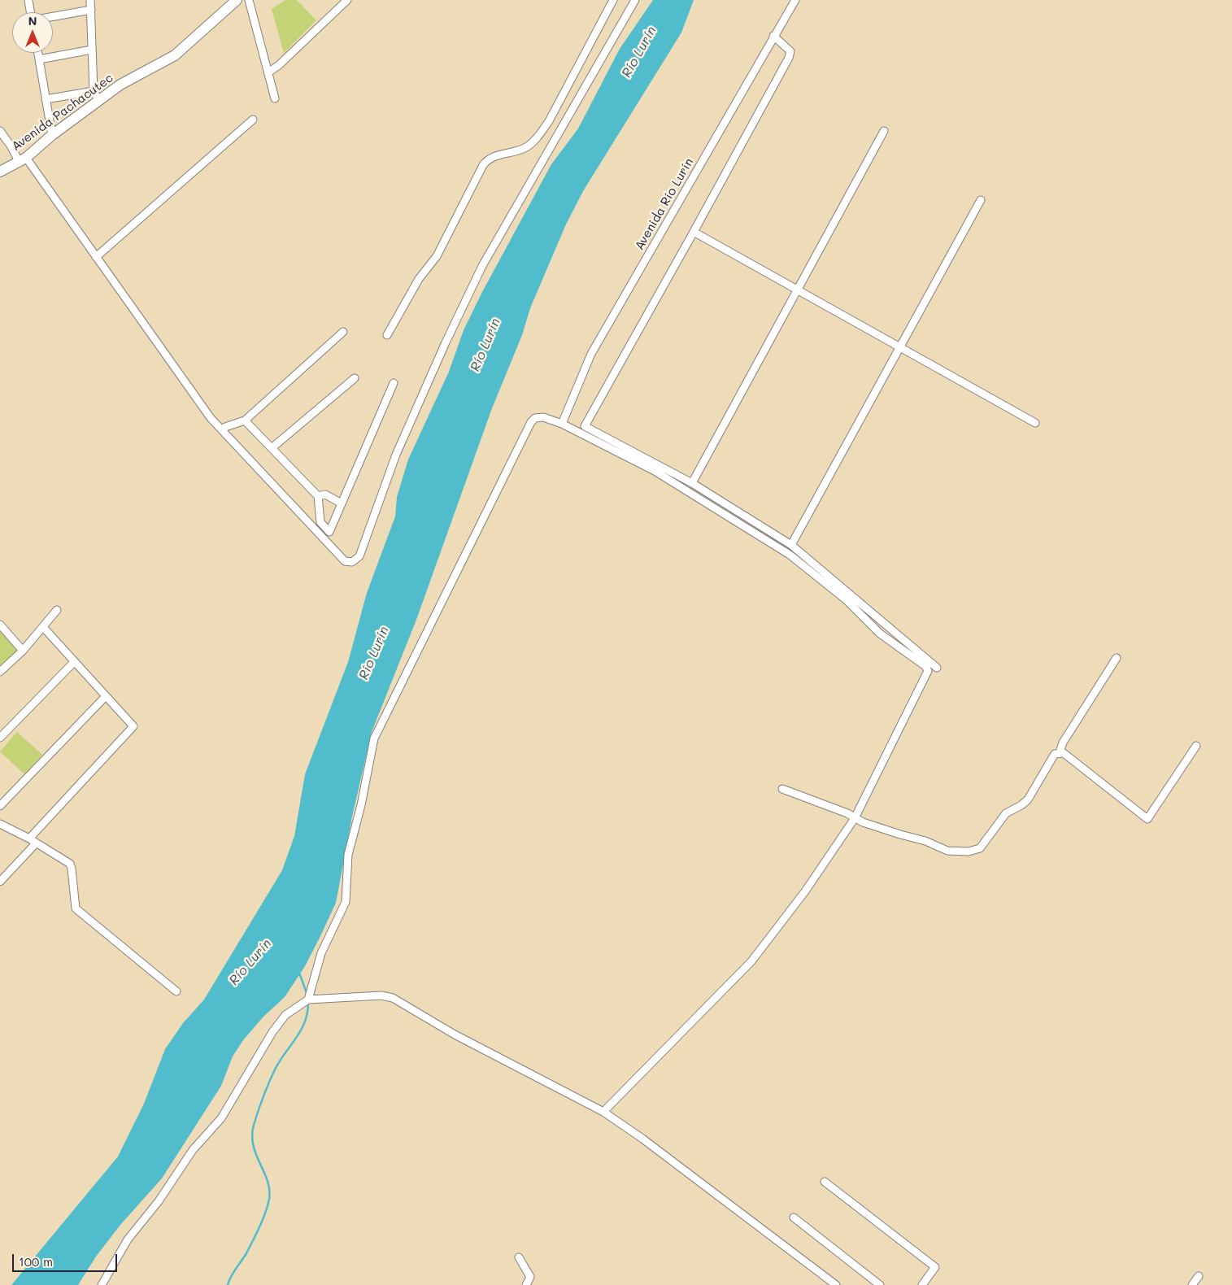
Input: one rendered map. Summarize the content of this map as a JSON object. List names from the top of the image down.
{
  "streets": {
    "main road": ["Avenida Pachacutec"],
    "street": ["Avenida Río Lurín"]
  },
  "water": ["Río Lurín"],
  "scale_bar": "100 m",
  "north": "top"
}
